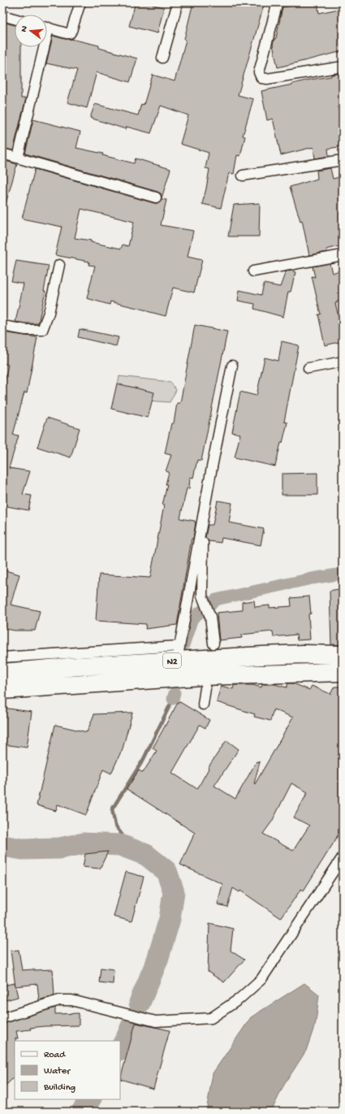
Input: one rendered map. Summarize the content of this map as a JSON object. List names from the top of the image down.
{
  "streets": {
    "highway": ["N2"]
  },
  "legend": ["Road", "Water", "Building"],
  "north": "left"
}
